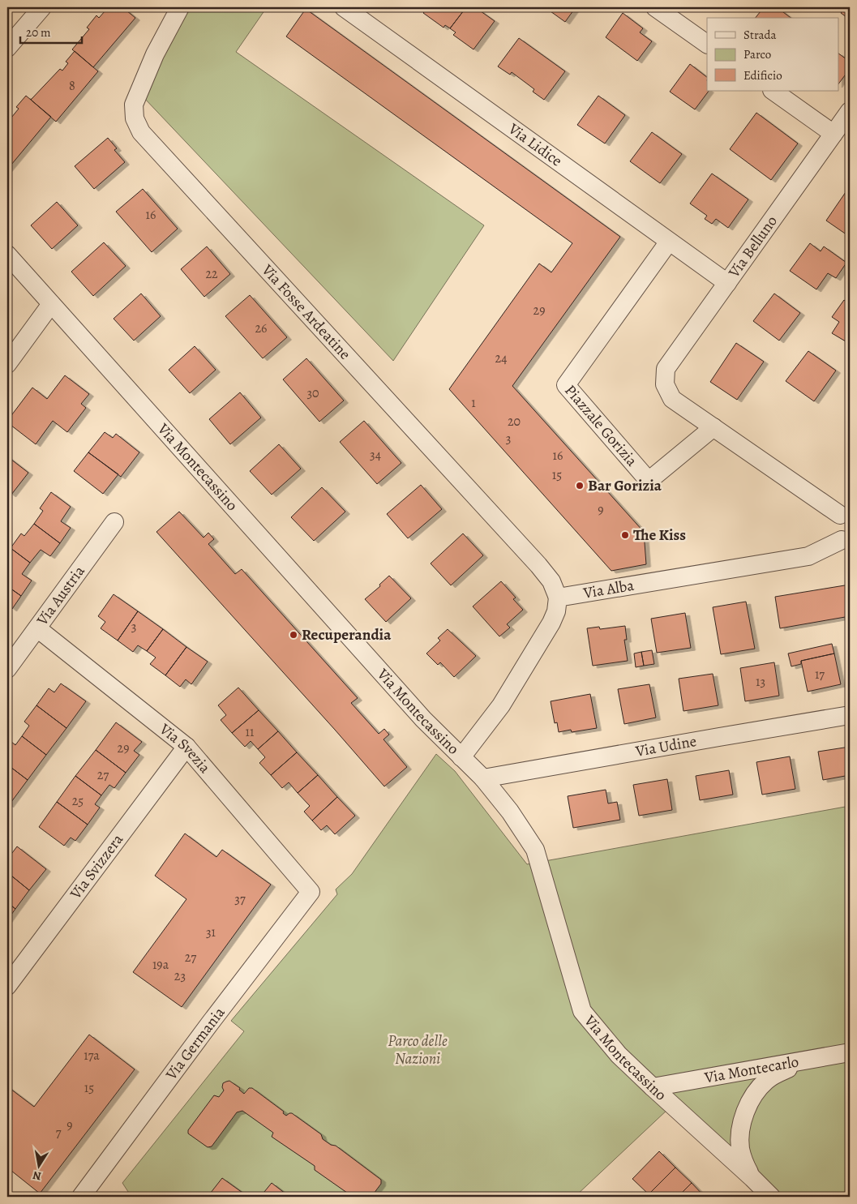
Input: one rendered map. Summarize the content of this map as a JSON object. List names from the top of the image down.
{
  "streets": {
    "street": [
      "Via Lidice",
      "Via Belluno",
      "Via Fosse Ardeatine",
      "Piazzale Gorizia",
      "Via Montecassino",
      "Via Alba",
      "Via Austria",
      "Via Udine",
      "Via Svezia",
      "Via Svizzera",
      "Via Germania",
      "Via Montecarlo"
    ]
  },
  "crossings": [
    ["Via Lidice", "Via Belluno"],
    ["Via Lidice", "Piazzale Gorizia"],
    ["Via Belluno", "Piazzale Gorizia"],
    ["Via Fosse Ardeatine", "Via Alba"],
    ["Via Montecassino", "Via Udine"],
    ["Via Montecassino", "Via Montecarlo"],
    ["Via Austria", "Via Svezia"],
    ["Via Svezia", "Via Svizzera"],
    ["Via Svezia", "Via Germania"]
  ],
  "parks": ["Parco delle Nazioni"],
  "places": ["Bar Gorizia", "The Kiss", "Recuperandia"],
  "house_numbers": [
    "8",
    "16",
    "22",
    "29",
    "26",
    "24",
    "30",
    "1",
    "20",
    "3",
    "34",
    "16",
    "15",
    "9",
    "3",
    "17",
    "13",
    "11",
    "29",
    "27",
    "25",
    "37",
    "31",
    "27",
    "19a",
    "23",
    "17a",
    "15",
    "9",
    "7"
  ],
  "legend": ["Strada", "Parco", "Edificio"],
  "scale_bar": "20 m",
  "north": "bottom"
}
